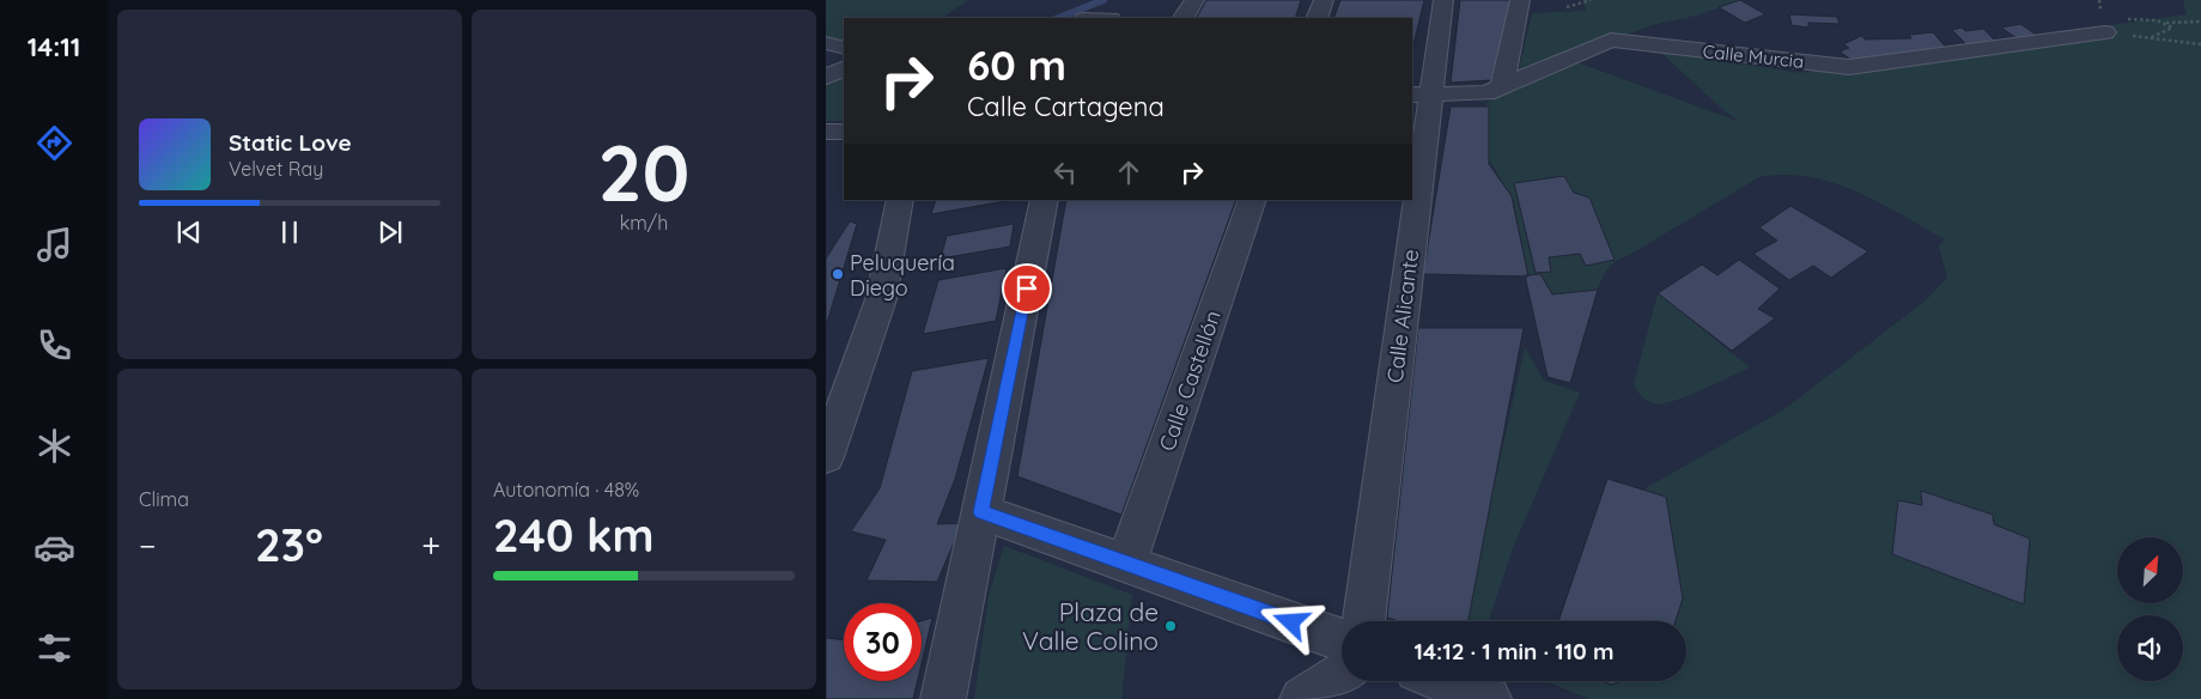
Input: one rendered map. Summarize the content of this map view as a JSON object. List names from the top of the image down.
{
  "streets": {
    "street": ["Calle Murcia", "Calle Alicante", "Calle Castellón"]
  },
  "crossings": [
    ["Calle Murcia", "Calle Alicante"]
  ],
  "places": ["Peluquería Diego", "Plaza de Valle Colino"],
  "north": "top right",
  "page": {
    "tabs": "14:11",
    "tile": [
      ["20", "km/h"],
      "Clima",
      ["Autonomía · 48%", "240 km"]
    ],
    "turn": ["60 m", "Calle Cartagena"],
    "song": ["Static Love", "Velvet Ray"],
    "heat": ["−", "23°", "+"],
    "limit": "30",
    "trip": "14:12 · 1 min · 110 m"
  }
}
